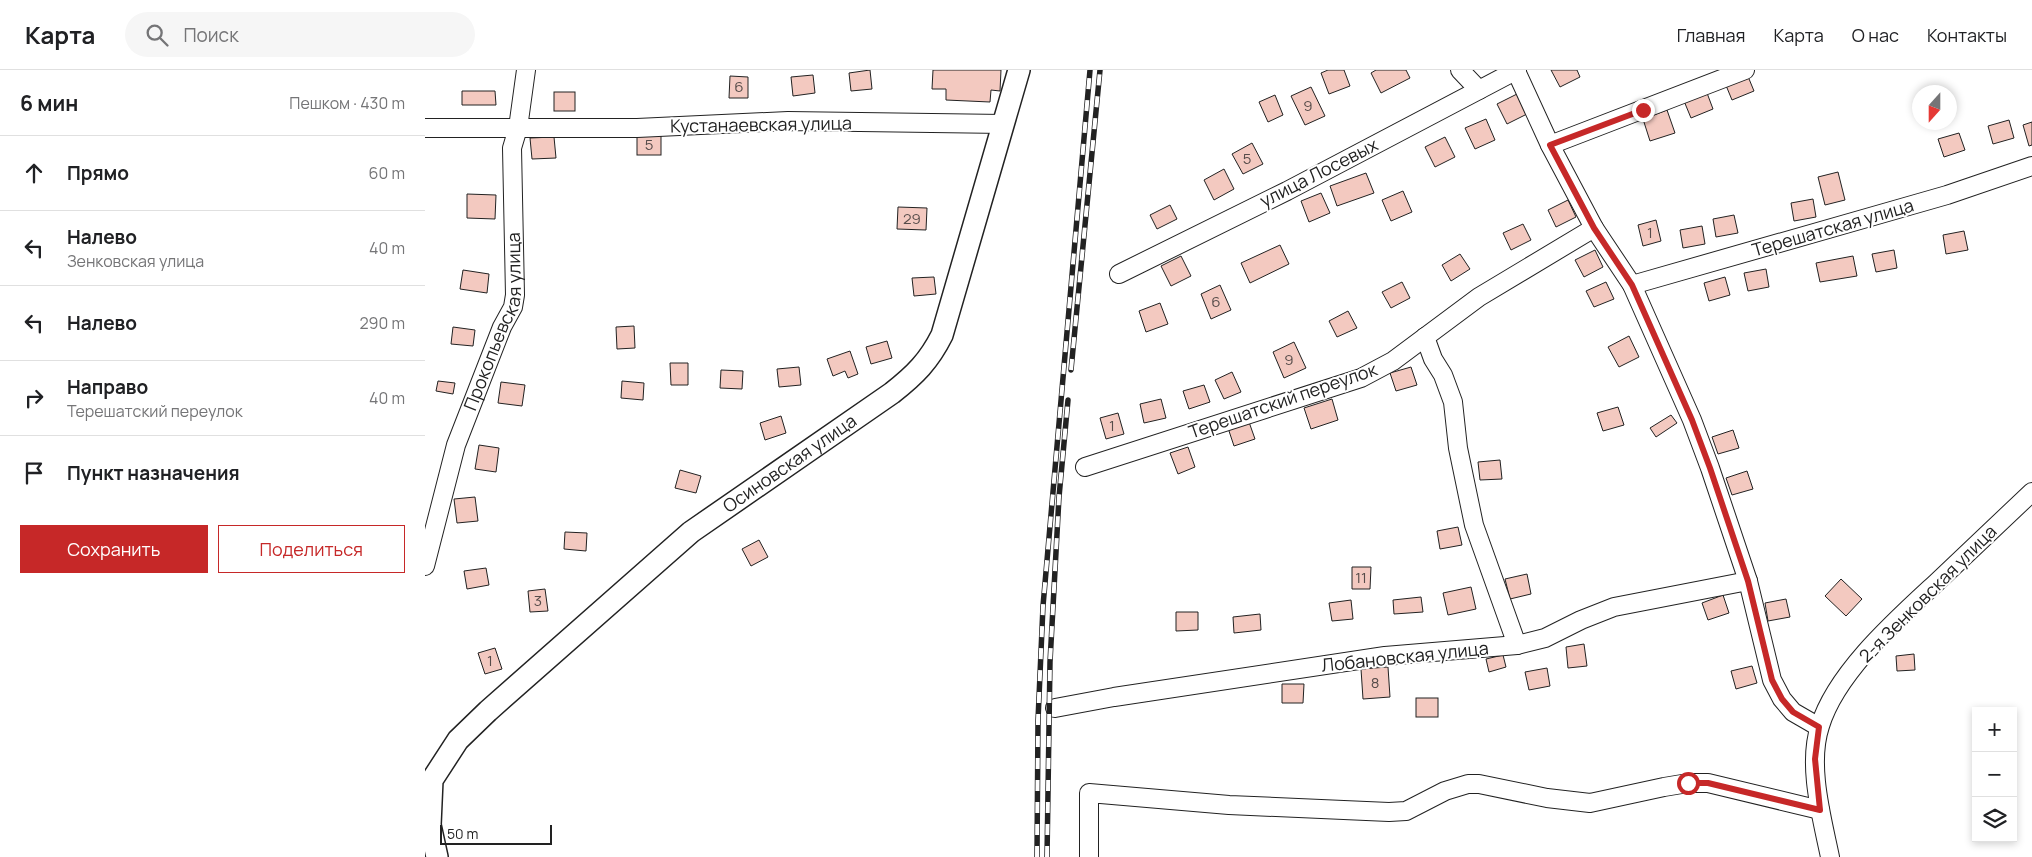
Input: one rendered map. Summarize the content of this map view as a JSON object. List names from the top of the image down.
{
  "streets": {
    "main road": ["Осиновская улица"],
    "street": [
      "Кустанаевская улица",
      "улица Лосевых",
      "Терешатская улица",
      "Прокопьевская улица",
      "Терешатский переулок",
      "2-я Зенковская улица",
      "Лобановская улица"
    ]
  },
  "crossings": [
    ["Кустанаевская улица", "Прокопьевская улица"],
    ["Кустанаевская улица", "Осиновская улица"]
  ],
  "house_numbers": [
    "6",
    "9",
    "5",
    "5",
    "29",
    "1",
    "6",
    "9",
    "1",
    "11",
    "3",
    "1",
    "8"
  ],
  "scale_bar": "50 m",
  "north": "bottom",
  "page": {
    "header": "Карта",
    "search": "Поиск",
    "nav": [
      "Главная",
      "Карта",
      "О нас",
      "Контакты"
    ],
    "heading": ["6 мин", "Пешком · 430 m"],
    "list": [
      ["Прямо", "60 m"],
      ["Налево", "Зенковская улица", "40 m"],
      ["Налево", "290 m"],
      ["Направо", "Терешатский переулок", "40 m"],
      "Пункт назначения"
    ],
    "buttons": ["Сохранить", "Поделиться"],
    "map_buttons": ["+", "−"],
    "scale": "50 m"
  }
}
